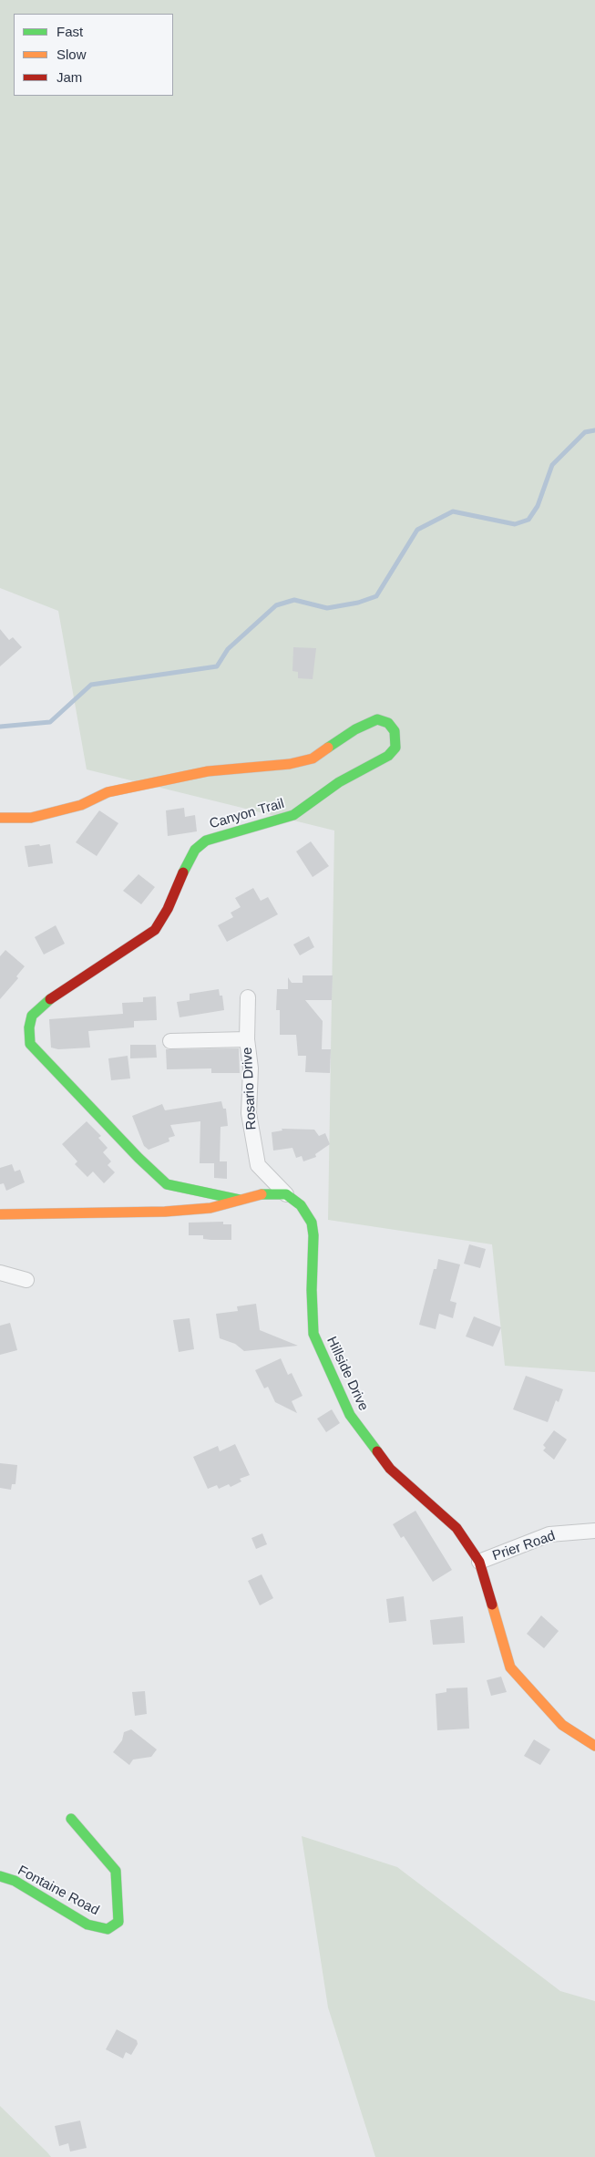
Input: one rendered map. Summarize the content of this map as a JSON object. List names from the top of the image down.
{
  "streets": {
    "street": [
      "Canyon Trail",
      "Rosario Drive",
      "Hillside Drive",
      "Prier Road",
      "Fontaine Road"
    ]
  },
  "crossings": [
    ["Rosario Drive", "Hillside Drive"],
    ["Hillside Drive", "Prier Road"]
  ],
  "legend": ["Fast", "Slow", "Jam"]
}
